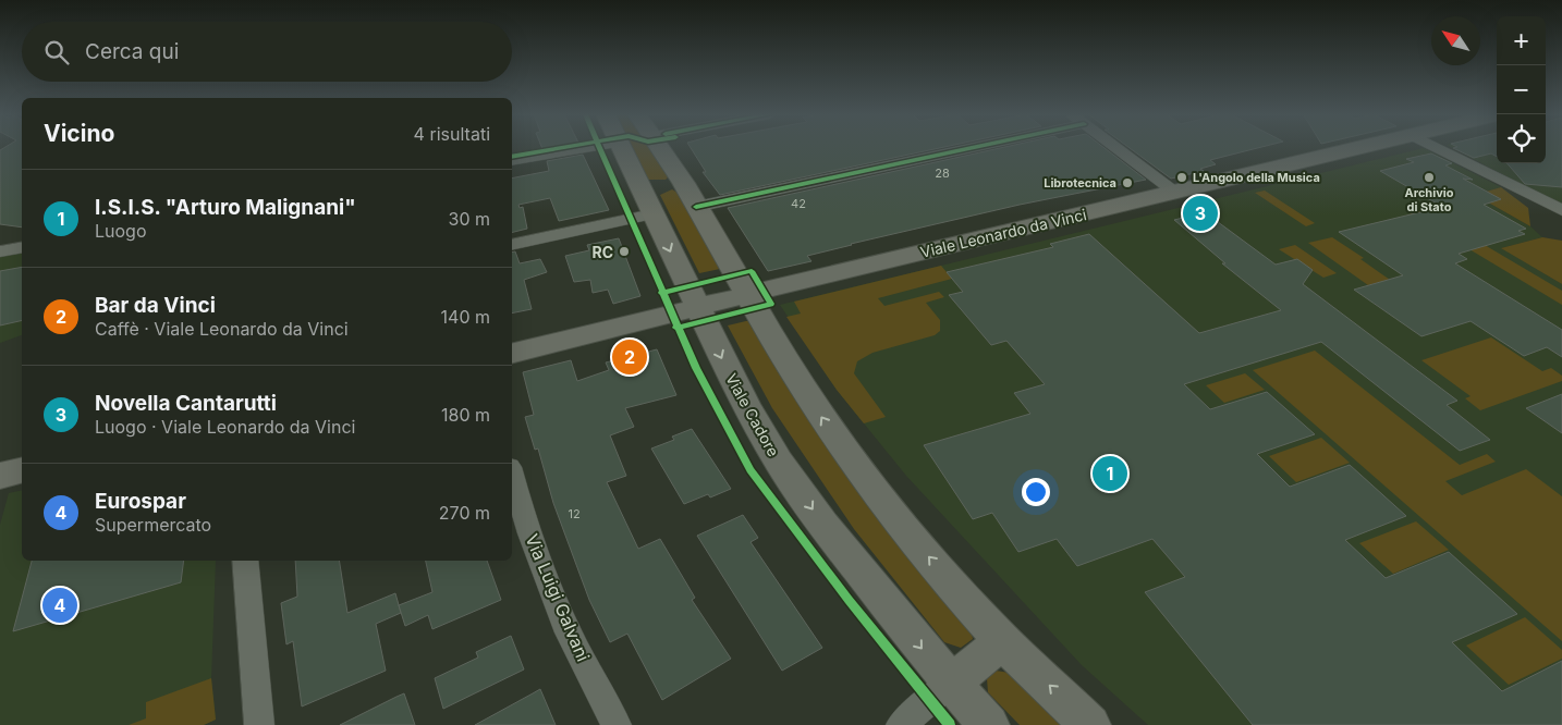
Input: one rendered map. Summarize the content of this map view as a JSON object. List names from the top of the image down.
{
  "streets": {
    "main road": ["Viale Leonardo da Vinci", "Viale Cadore"],
    "street": ["Via Luigi Galvani"]
  },
  "crossings": [
    ["Viale Leonardo da Vinci", "Viale Cadore"]
  ],
  "places": [
    "L'Angolo della Musica",
    "Archivio di Stato",
    "Librotecnica",
    "RC"
  ],
  "house_numbers": ["28", "42", "12"],
  "north": "top left",
  "page": {
    "map_buttons": ["+", "−"],
    "search": "Cerca qui",
    "heading": ["Vicino", "4 risultati"],
    "list": [
      {
        "mark": "1",
        "name": "I.S.I.S. \"Arturo Malignani\"",
        "note": "Luogo",
        "value": "30 m"
      },
      {
        "mark": "2",
        "name": "Bar da Vinci",
        "note": "Caffè · Viale Leonardo da Vinci",
        "value": "140 m"
      },
      {
        "mark": "3",
        "name": "Novella Cantarutti",
        "note": "Luogo · Viale Leonardo da Vinci",
        "value": "180 m"
      },
      {
        "mark": "4",
        "name": "Eurospar",
        "note": "Supermercato",
        "value": "270 m"
      }
    ],
    "pins": [
      "3",
      "2",
      "1",
      "4"
    ]
  }
}
